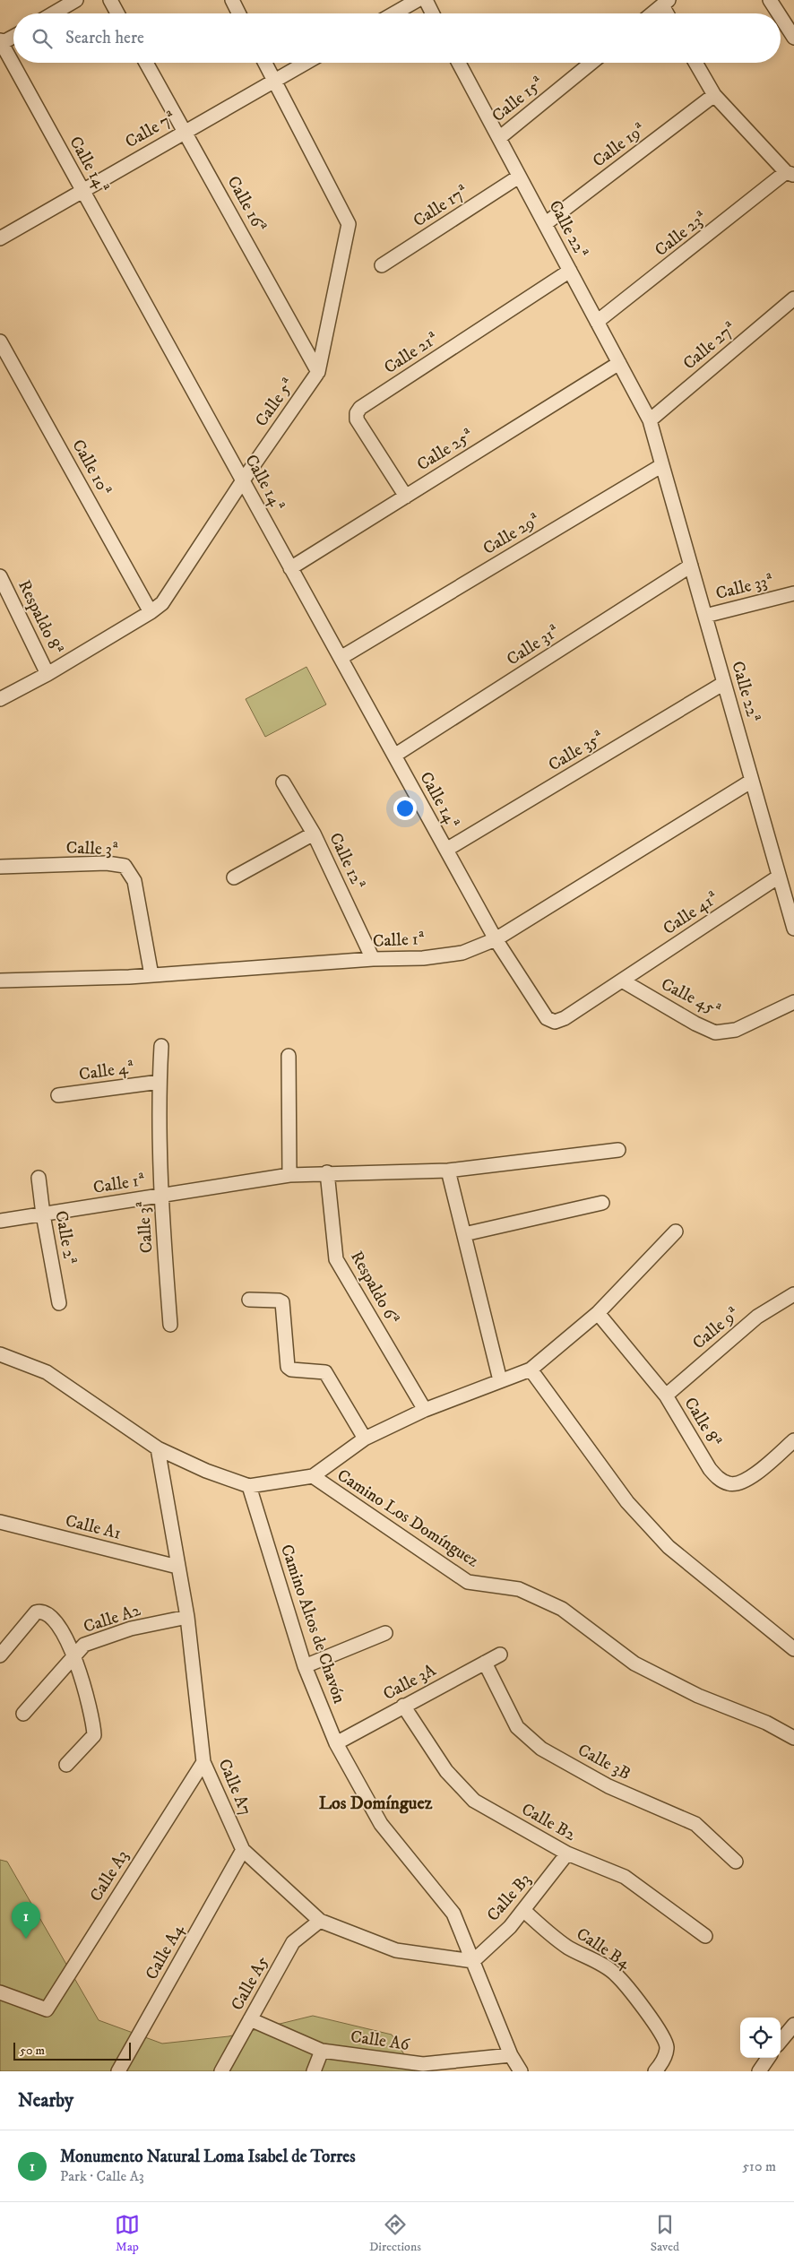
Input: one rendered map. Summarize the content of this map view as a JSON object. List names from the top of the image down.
{
  "streets": {
    "street": [
      "Calle 15ª",
      "Calle 7ª",
      "Calle 19ª",
      "Calle 14ª",
      "Calle 16ª",
      "Calle 17ª",
      "Calle 22ª",
      "Calle 23ª",
      "Calle 27ª",
      "Calle 21ª",
      "Calle 5ª",
      "Calle 25ª",
      "Calle 10ª",
      "Calle 29ª",
      "Calle 33ª",
      "Respaldo 8ª",
      "Calle 31ª",
      "Calle 35ª",
      "Calle 3ª",
      "Calle 12ª",
      "Calle 41ª",
      "Calle 1ª",
      "Calle 45ª",
      "Calle 4ª",
      "Calle 2ª",
      "Respaldo 6ª",
      "Calle 9ª",
      "Calle 8ª",
      "Camino Los Domínguez",
      "Calle A1",
      "Calle A2",
      "Camino Altos de Chavón",
      "Calle 3A",
      "Calle 3B",
      "Calle A7",
      "Calle B2",
      "Calle A3",
      "Calle B3",
      "Calle B4",
      "Calle A4",
      "Calle A5",
      "Calle A6"
    ]
  },
  "crossings": [
    ["Calle 15ª", "Calle 22ª"],
    ["Calle 7ª", "Calle 14ª"],
    ["Calle 7ª", "Calle 16ª"],
    ["Calle 7ª", "Calle 5ª"],
    ["Calle 19ª", "Calle 22ª"],
    ["Calle 14ª", "Calle 5ª"],
    ["Calle 14ª", "Calle 25ª"],
    ["Calle 14ª", "Calle 29ª"],
    ["Calle 14ª", "Calle 31ª"],
    ["Calle 14ª", "Calle 35ª"],
    ["Calle 14ª", "Calle 41ª"],
    ["Calle 14ª", "Calle 1ª"],
    ["Calle 14ª", "Calle 45ª"],
    ["Calle 16ª", "Calle 5ª"],
    ["Calle 17ª", "Calle 22ª"],
    ["Calle 22ª", "Calle 23ª"],
    ["Calle 22ª", "Calle 27ª"],
    ["Calle 22ª", "Calle 21ª"],
    ["Calle 22ª", "Calle 25ª"],
    ["Calle 22ª", "Calle 29ª"],
    ["Calle 22ª", "Calle 33ª"],
    ["Calle 22ª", "Calle 31ª"],
    ["Calle 22ª", "Calle 35ª"],
    ["Calle 22ª", "Calle 41ª"],
    ["Calle 22ª", "Calle 1ª"],
    ["Calle 21ª", "Calle 25ª"],
    ["Calle 5ª", "Calle 10ª"],
    ["Calle 5ª", "Respaldo 8ª"],
    ["Calle 3ª", "Calle 1ª"],
    ["Calle 3ª", "Calle 4ª"],
    ["Calle 12ª", "Calle 1ª"],
    ["Calle 41ª", "Calle 45ª"],
    ["Calle 1ª", "Calle 2ª"],
    ["Calle 1ª", "Respaldo 6ª"],
    ["Calle 9ª", "Calle 8ª"],
    ["Camino Los Domínguez", "Camino Altos de Chavón"],
    ["Camino Los Domínguez", "Calle A7"],
    ["Calle A1", "Calle A7"],
    ["Calle A2", "Calle A7"],
    ["Camino Altos de Chavón", "Calle 3A"],
    ["Camino Altos de Chavón", "Calle A7"],
    ["Camino Altos de Chavón", "Calle B3"],
    ["Camino Altos de Chavón", "Calle A6"],
    ["Calle 3A", "Calle 3B"],
    ["Calle 3A", "Calle B2"],
    ["Calle A7", "Calle A3"],
    ["Calle A7", "Calle B3"],
    ["Calle A7", "Calle A4"],
    ["Calle A7", "Calle A5"],
    ["Calle B2", "Calle B3"],
    ["Calle B3", "Calle B4"],
    ["Calle A5", "Calle A6"]
  ],
  "districts": ["Los Domínguez"],
  "scale_bar": "50 m",
  "page": {
    "search": "Search here",
    "pins": "1",
    "scale": "50 m",
    "heading": "Nearby",
    "list": [
      {
        "mark": "1",
        "name": "Monumento Natural Loma Isabel de Torres",
        "note": "Park · Calle A3",
        "value": "510 m"
      }
    ],
    "nav": ["Map", "Directions", "Saved"]
  }
}
